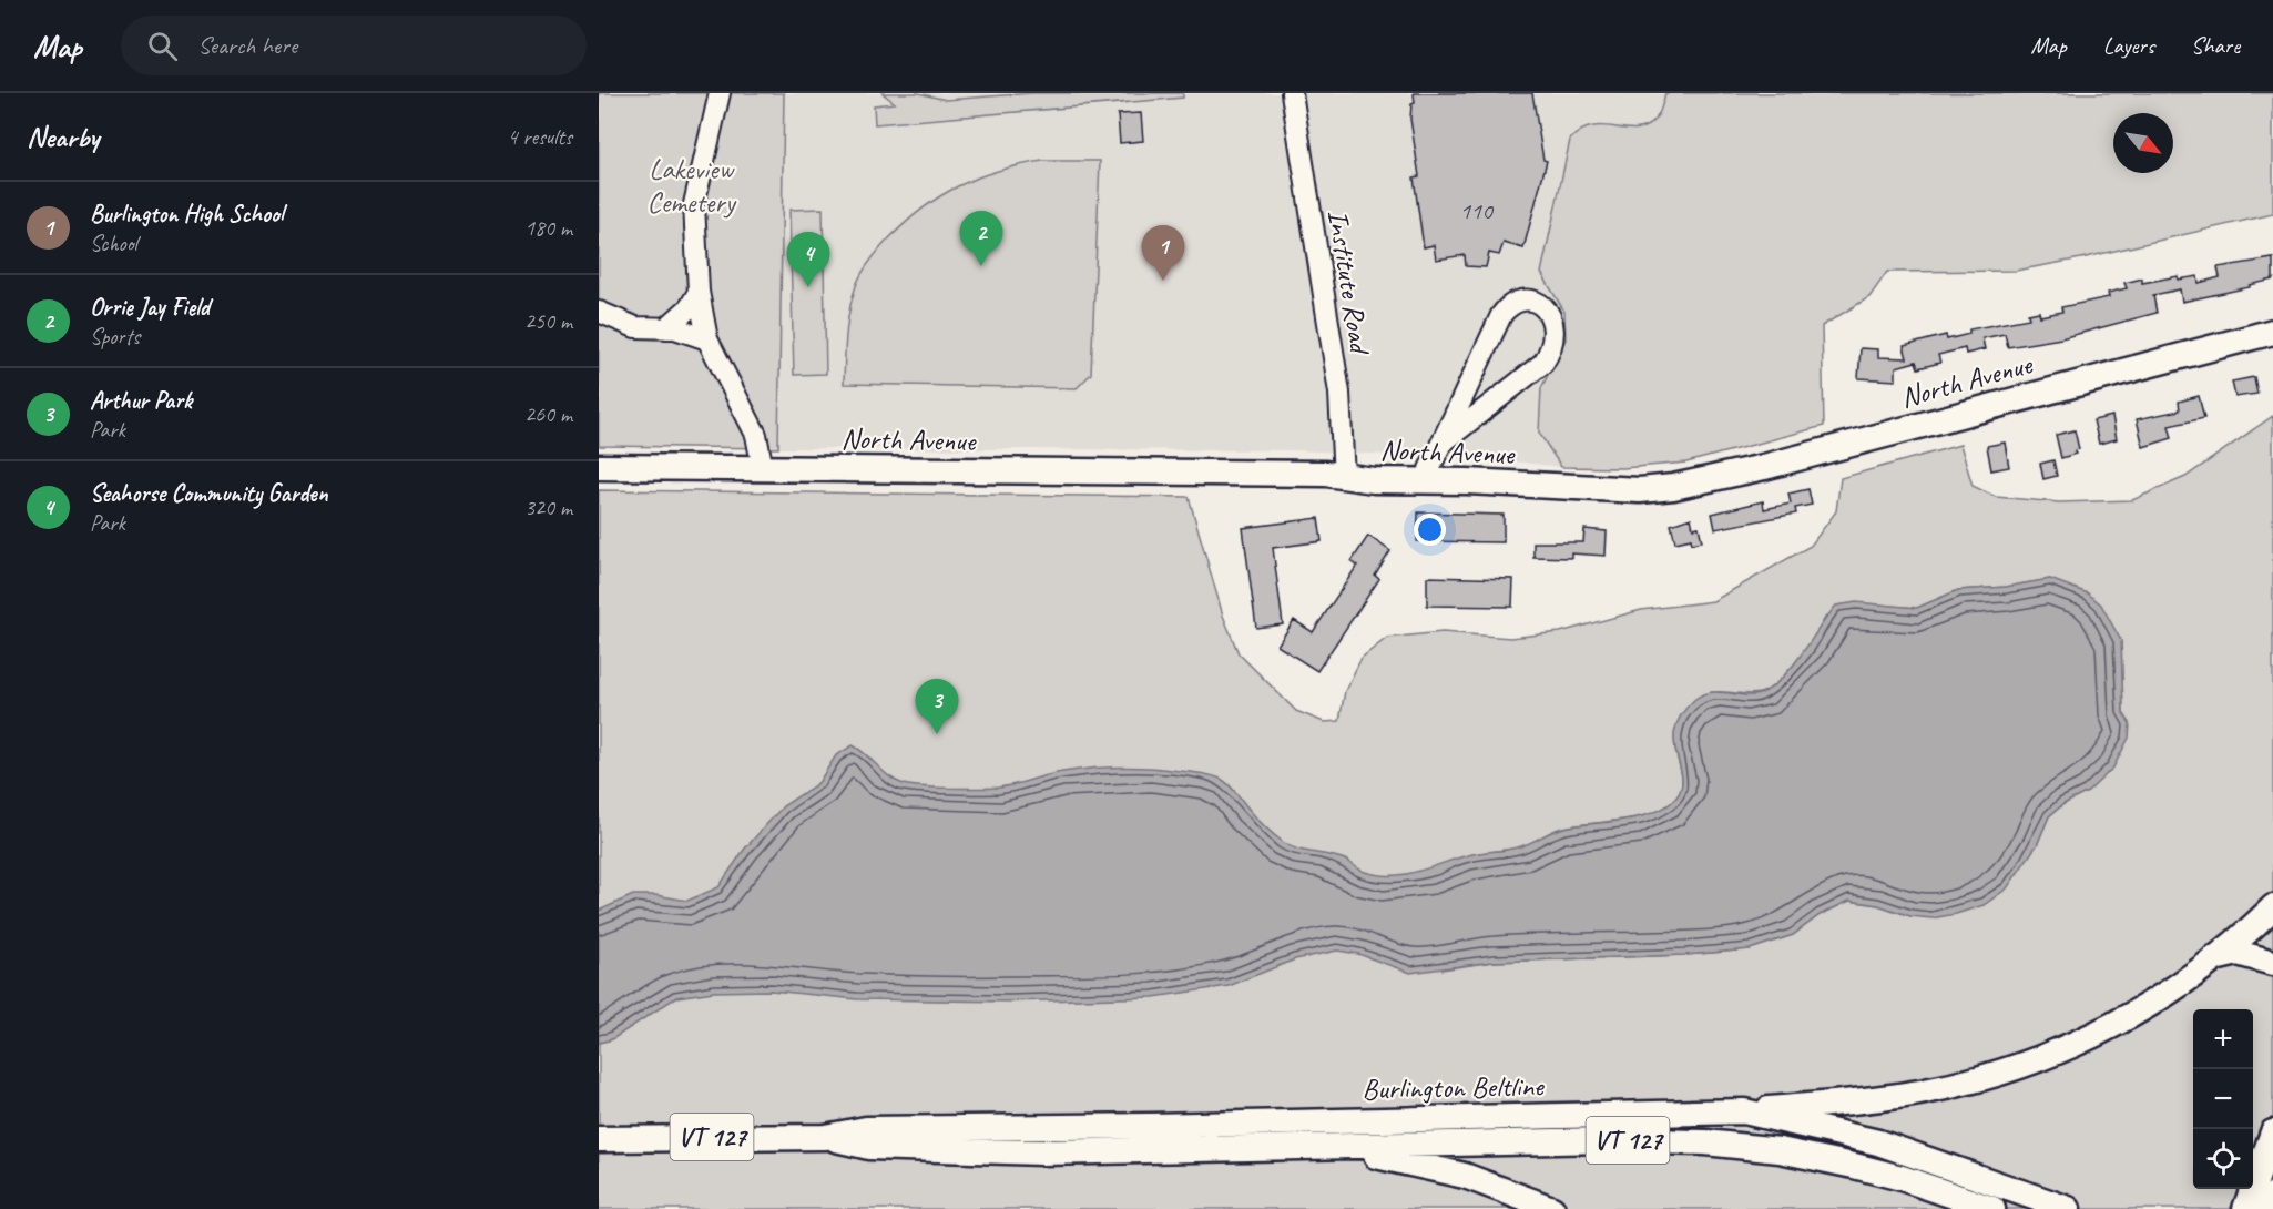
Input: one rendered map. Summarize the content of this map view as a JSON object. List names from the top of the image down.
{
  "streets": {
    "main road": ["North Avenue", "Burlington Beltline", "VT 127"],
    "street": ["Institute Road"]
  },
  "crossings": [
    ["Institute Road", "North Avenue"]
  ],
  "parks": ["Lakeview Cemetery"],
  "house_numbers": ["110"],
  "north": "bottom right",
  "page": {
    "header": "Map",
    "search": "Search here",
    "nav": ["Map", "Layers", "Share"],
    "heading": ["Nearby", "4 results"],
    "list": [
      {
        "mark": "1",
        "name": "Burlington High School",
        "note": "School",
        "value": "180 m"
      },
      {
        "mark": "2",
        "name": "Orrie Jay Field",
        "note": "Sports",
        "value": "250 m"
      },
      {
        "mark": "3",
        "name": "Arthur Park",
        "note": "Park",
        "value": "260 m"
      },
      {
        "mark": "4",
        "name": "Seahorse Community Garden",
        "note": "Park",
        "value": "320 m"
      }
    ],
    "pins": [
      "2",
      "1",
      "4",
      "3"
    ],
    "map_buttons": ["+", "−"]
  }
}
